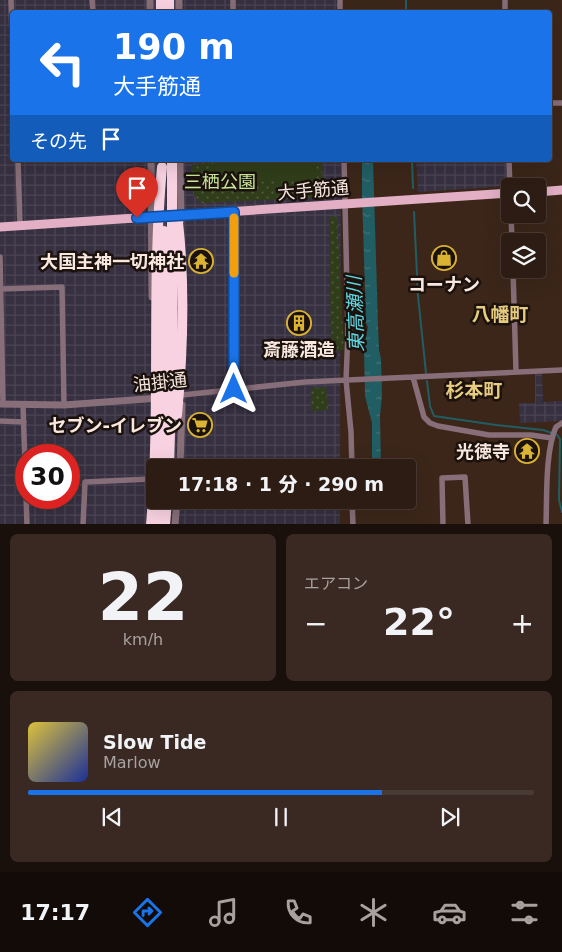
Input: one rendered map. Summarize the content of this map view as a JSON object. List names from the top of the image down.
{
  "streets": {
    "main road": ["大手筋通"],
    "street": ["油掛通"]
  },
  "districts": ["八幡町", "杉本町"],
  "water": ["東高瀬川"],
  "parks": ["三栖公園"],
  "places": {
    "shop": ["コーナン"],
    "temple": ["大国主神一切神社", "光徳寺"],
    "building": ["斎藤酒造"],
    "supermarket": ["セブン-イレブン"]
  },
  "page": {
    "turn": ["190 m", "大手筋通"],
    "then": "その先",
    "limit": "30",
    "trip": "17:18 · 1 分 · 290 m",
    "tile": [
      ["22", "km/h"],
      "エアコン"
    ],
    "heat": ["−", "22°", "+"],
    "song": ["Slow Tide", "Marlow"],
    "tabs": "17:17"
  }
}
